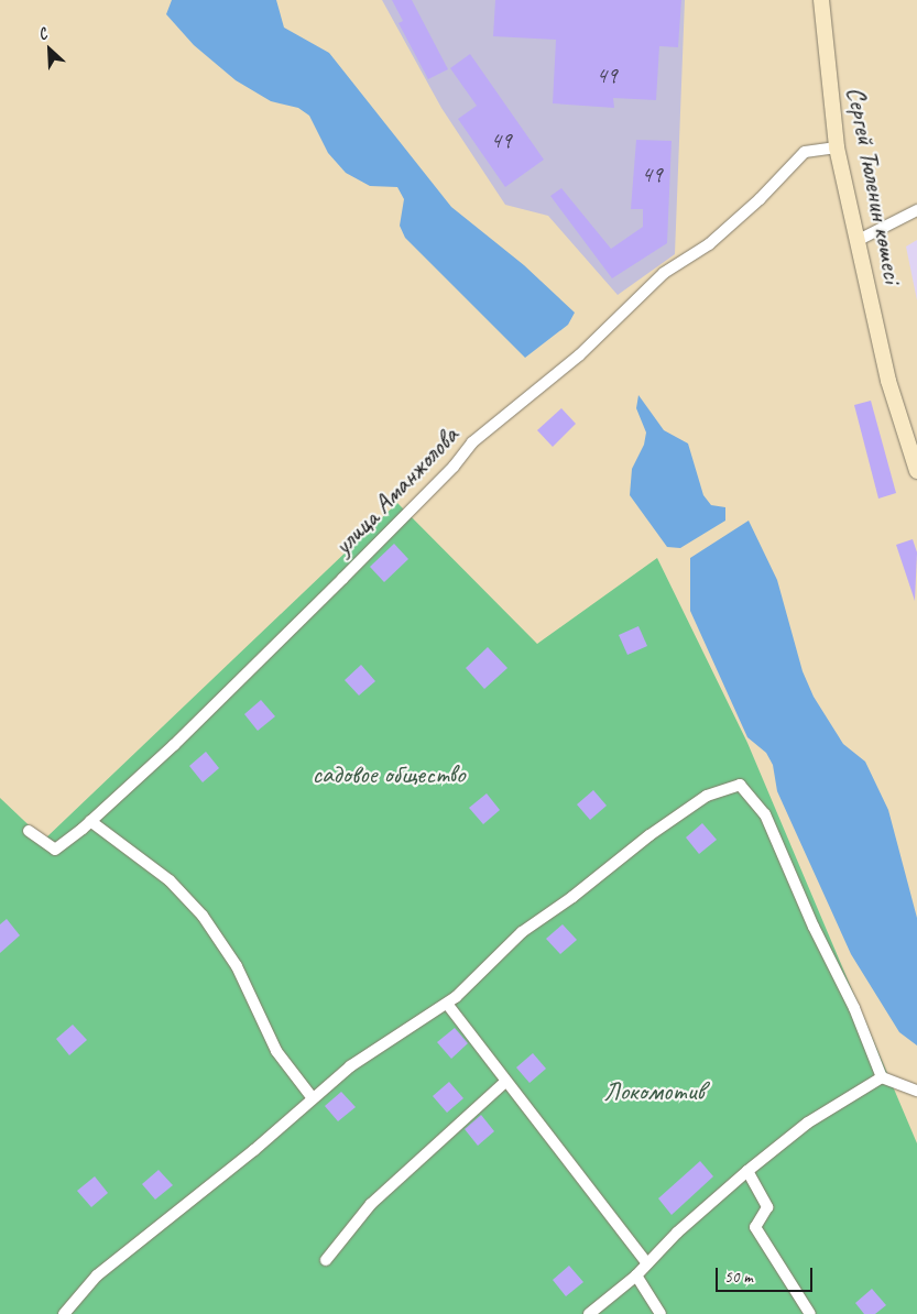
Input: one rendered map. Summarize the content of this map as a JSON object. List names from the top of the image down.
{
  "streets": {
    "main road": ["Сергей Тюленин көшесі"],
    "street": ["улица Аманжолова"]
  },
  "crossings": [
    ["Сергей Тюленин көшесі", "улица Аманжолова"]
  ],
  "parks": ["садовое общество", "Локомотив"],
  "house_numbers": ["49", "49", "49"],
  "scale_bar": "50 m",
  "north": "top left"
}
